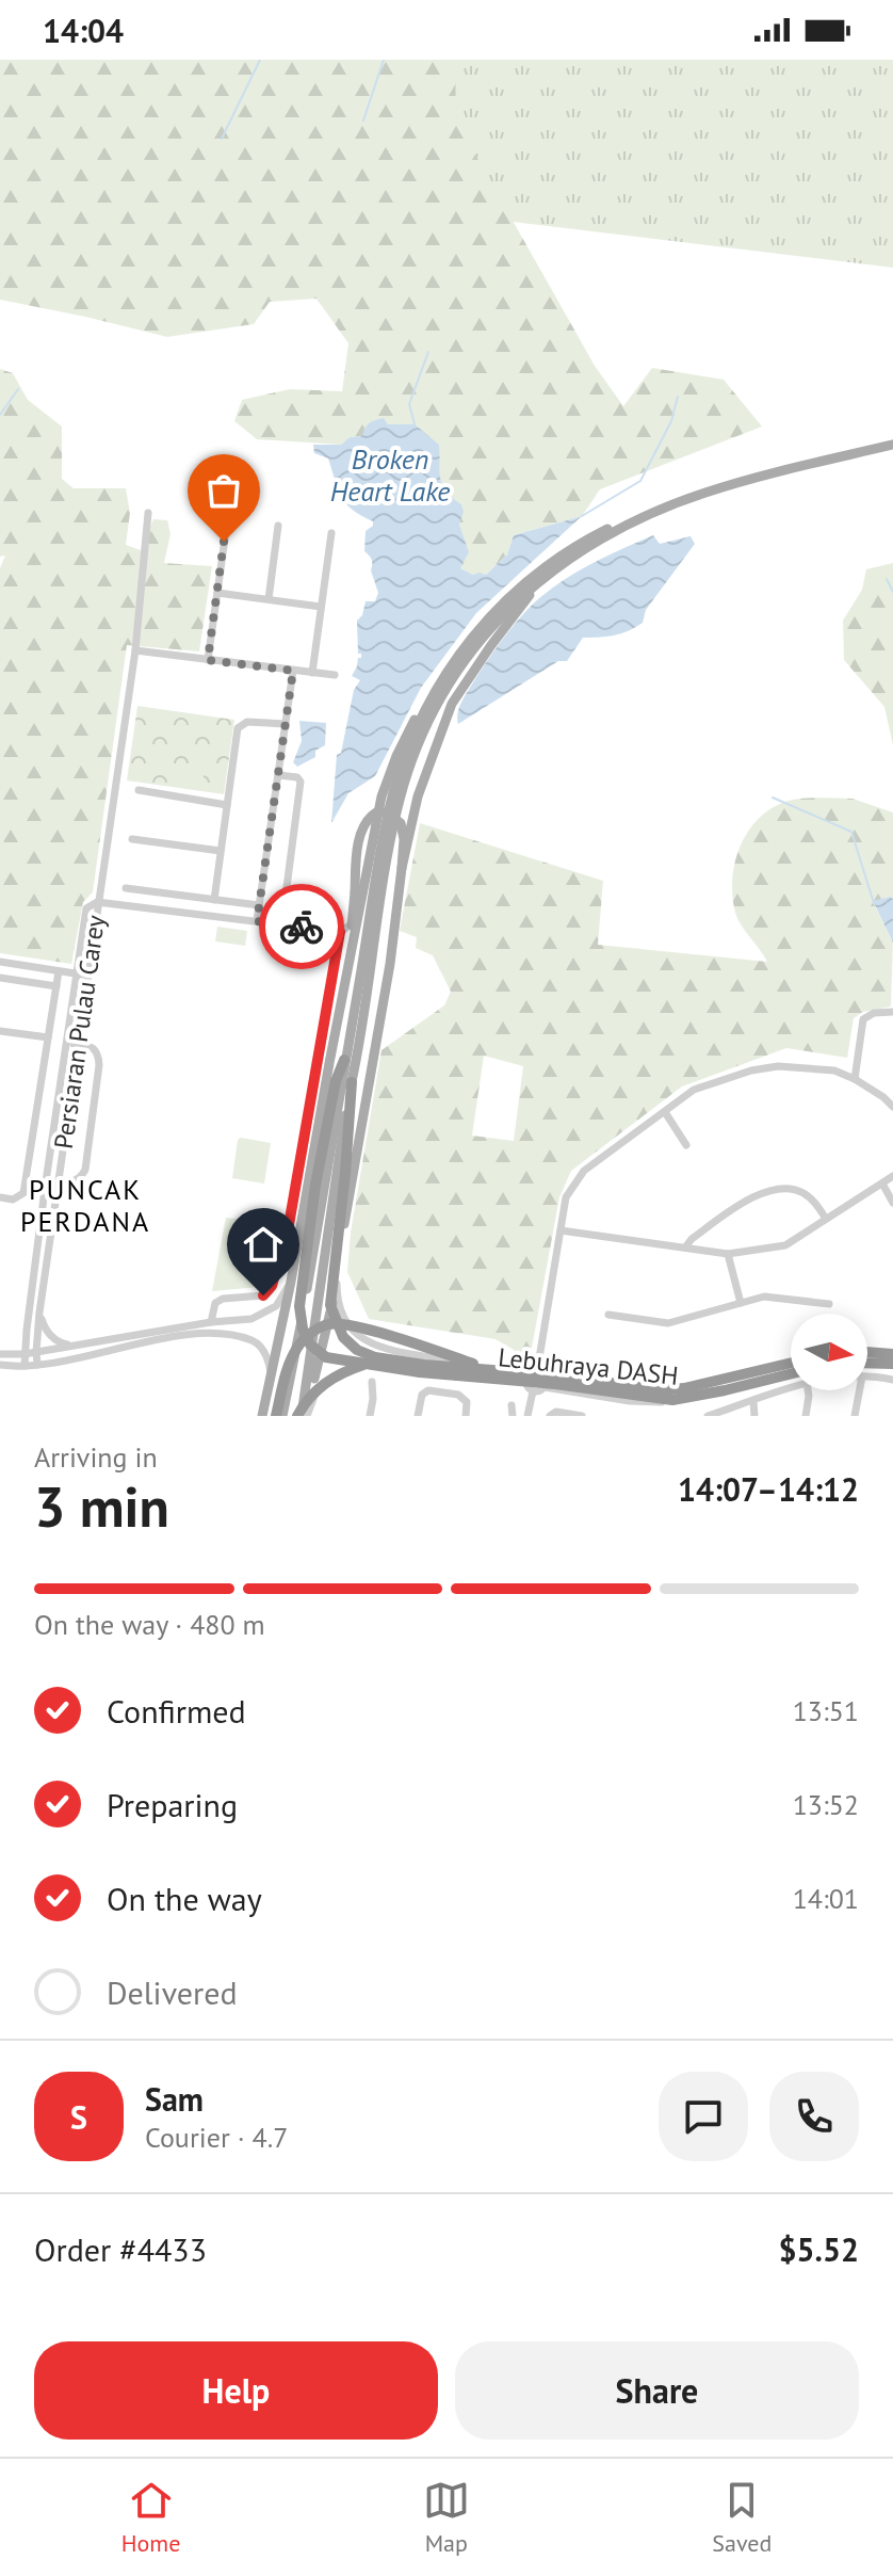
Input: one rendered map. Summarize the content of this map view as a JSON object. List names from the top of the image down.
{
  "streets": {
    "highway": ["Lebuhraya DASH"],
    "street": ["Persiaran Pulau Carey"]
  },
  "districts": ["PUNCAK PERDANA"],
  "water": ["Broken Heart Lake"],
  "north": "right",
  "page": {
    "status": "14:04",
    "heading": ["3 min", "Arriving in", "14:07–14:12"],
    "panel": [
      "Sam",
      "Courier · 4.7",
      "Order #4433",
      "$5.52"
    ],
    "bar": "On the way · 480 m",
    "list": [
      ["Confirmed", "13:51"],
      ["Preparing", "13:52"],
      ["On the way", "14:01"],
      "Delivered"
    ],
    "round": "S",
    "buttons": ["Help", "Share"],
    "tabs": ["Home", "Map", "Saved"]
  }
}
